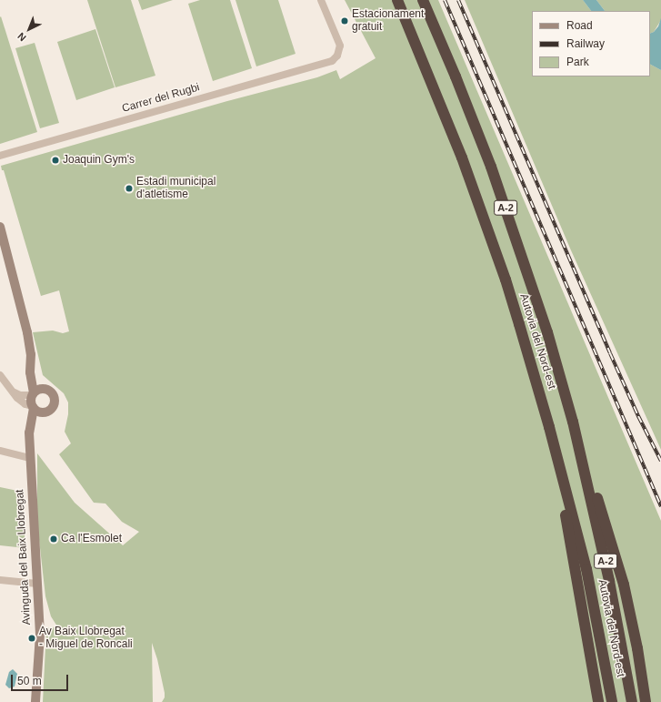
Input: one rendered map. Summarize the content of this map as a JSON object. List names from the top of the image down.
{
  "streets": {
    "highway": ["A-2", "Autovia del Nord-est"],
    "main road": ["Avinguda del Baix Llobregat"],
    "street": ["Carrer del Rugbi"]
  },
  "places": [
    "Estacionament gratuit",
    "Joaquin Gym's",
    "Estadi municipal d'atletisme",
    "Ca l'Esmolet",
    "Av Baix Llobregat - Miguel de Roncali"
  ],
  "legend": ["Road", "Railway", "Park"],
  "scale_bar": "50 m",
  "north": "bottom left"
}
